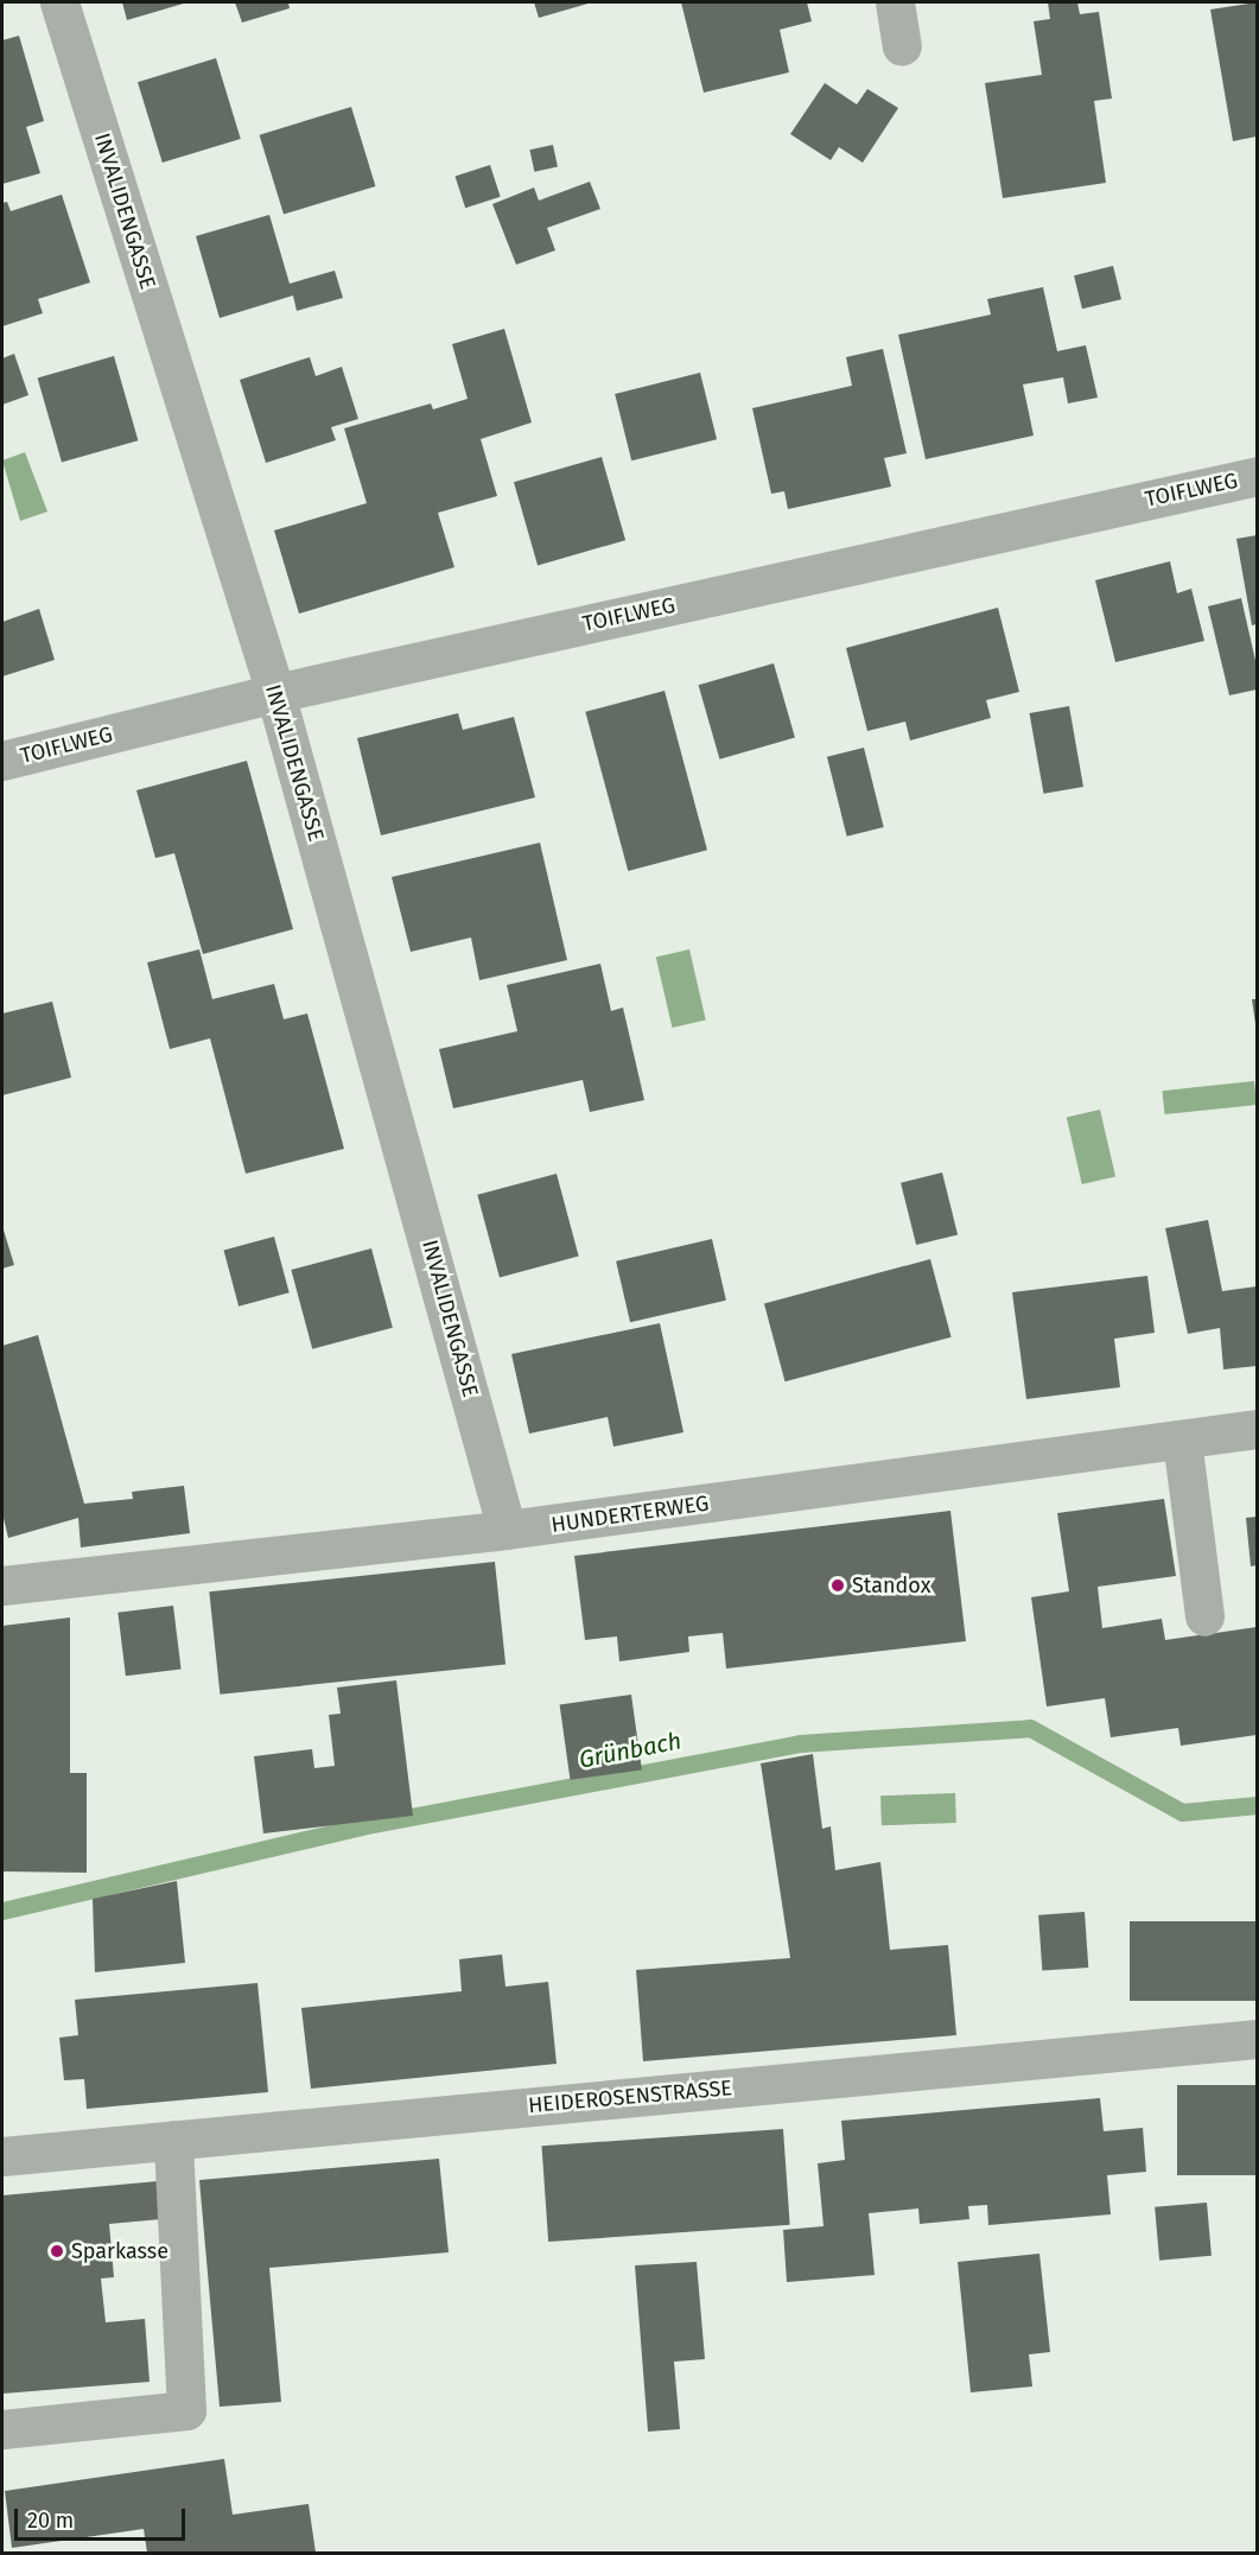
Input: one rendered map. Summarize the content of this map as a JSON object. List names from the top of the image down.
{
  "streets": {
    "street": [
      "INVALIDENGASSE",
      "TOIFLWEG",
      "HUNDERTERWEG",
      "HEIDEROSENSTRASSE"
    ]
  },
  "crossings": [
    ["INVALIDENGASSE", "TOIFLWEG"],
    ["INVALIDENGASSE", "HUNDERTERWEG"]
  ],
  "water": ["Grünbach"],
  "places": ["Standox", "Sparkasse"],
  "scale_bar": "20 m"
}
